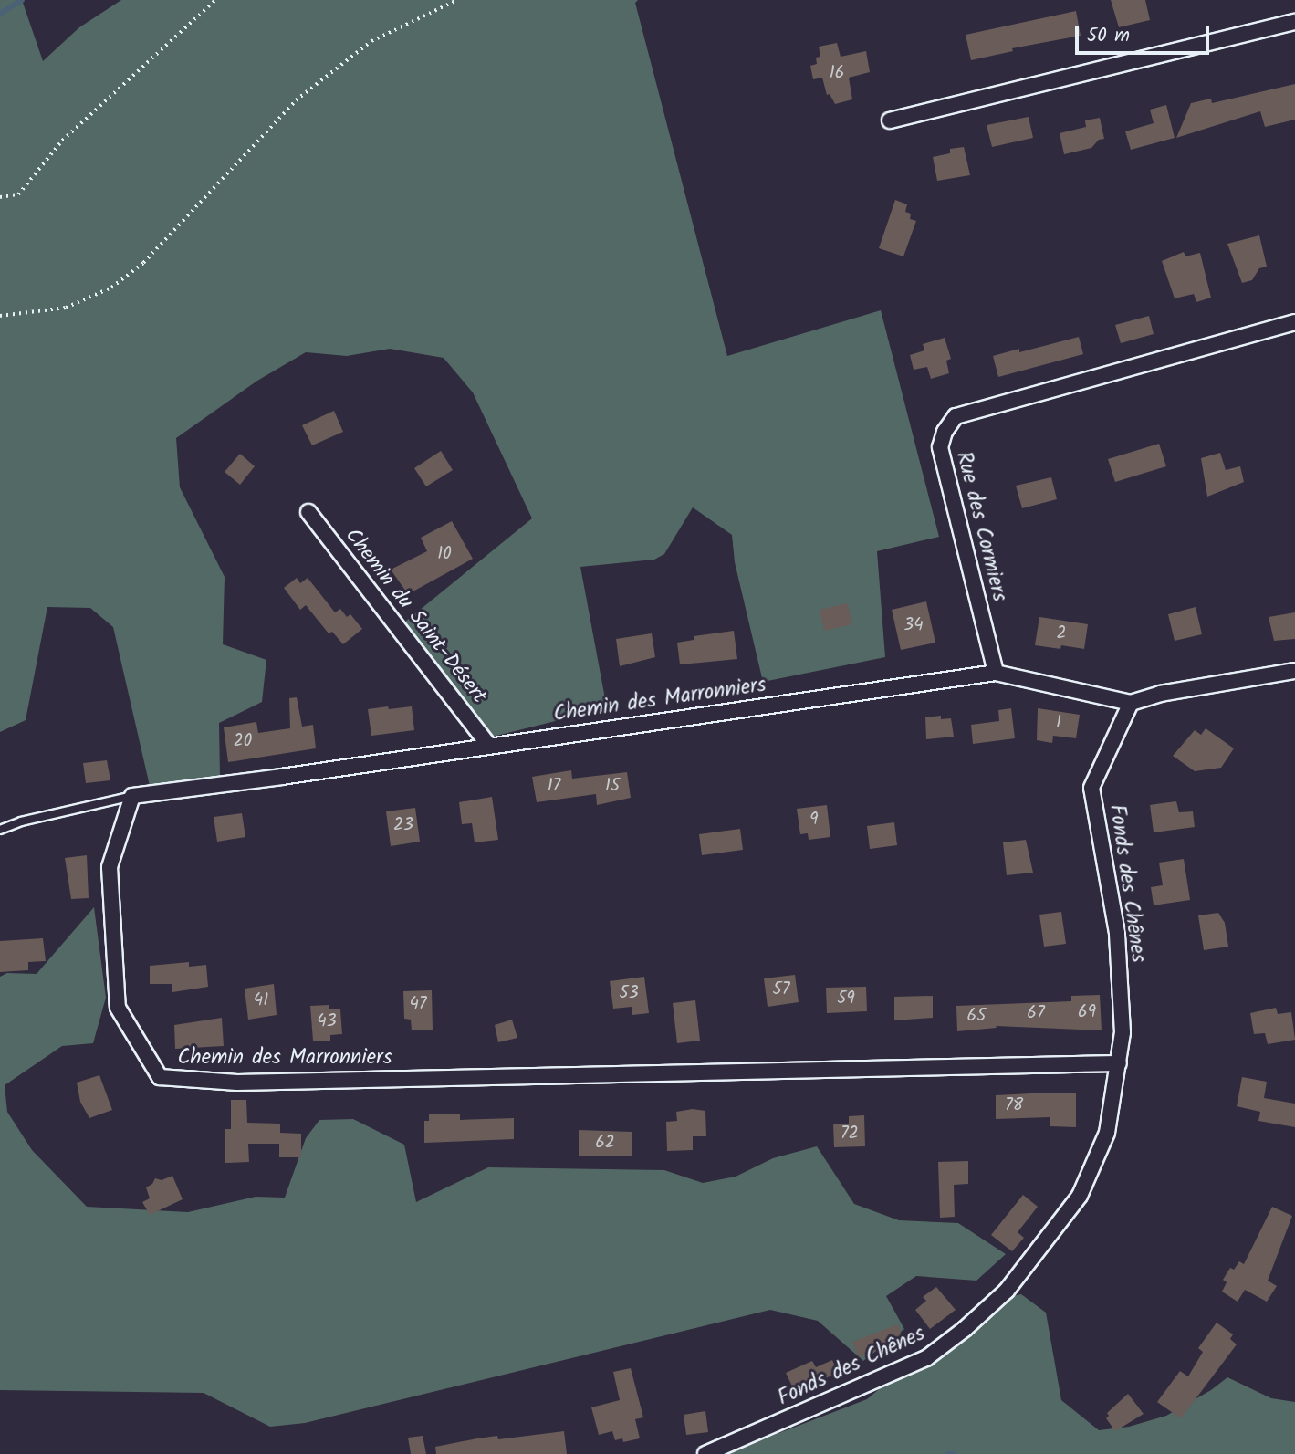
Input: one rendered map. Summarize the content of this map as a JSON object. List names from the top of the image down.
{
  "streets": {
    "street": [
      "Rue des Cormiers",
      "Chemin du Saint-Désert",
      "Chemin des Marronniers",
      "Fonds des Chênes"
    ]
  },
  "crossings": [
    ["Rue des Cormiers", "Chemin des Marronniers"],
    ["Chemin du Saint-Désert", "Chemin des Marronniers"],
    ["Chemin des Marronniers", "Fonds des Chênes"]
  ],
  "house_numbers": [
    "16",
    "10",
    "34",
    "2",
    "1",
    "20",
    "17",
    "15",
    "9",
    "23",
    "57",
    "53",
    "59",
    "41",
    "47",
    "69",
    "67",
    "65",
    "43",
    "78",
    "72",
    "62"
  ],
  "scale_bar": "50 m"
}
